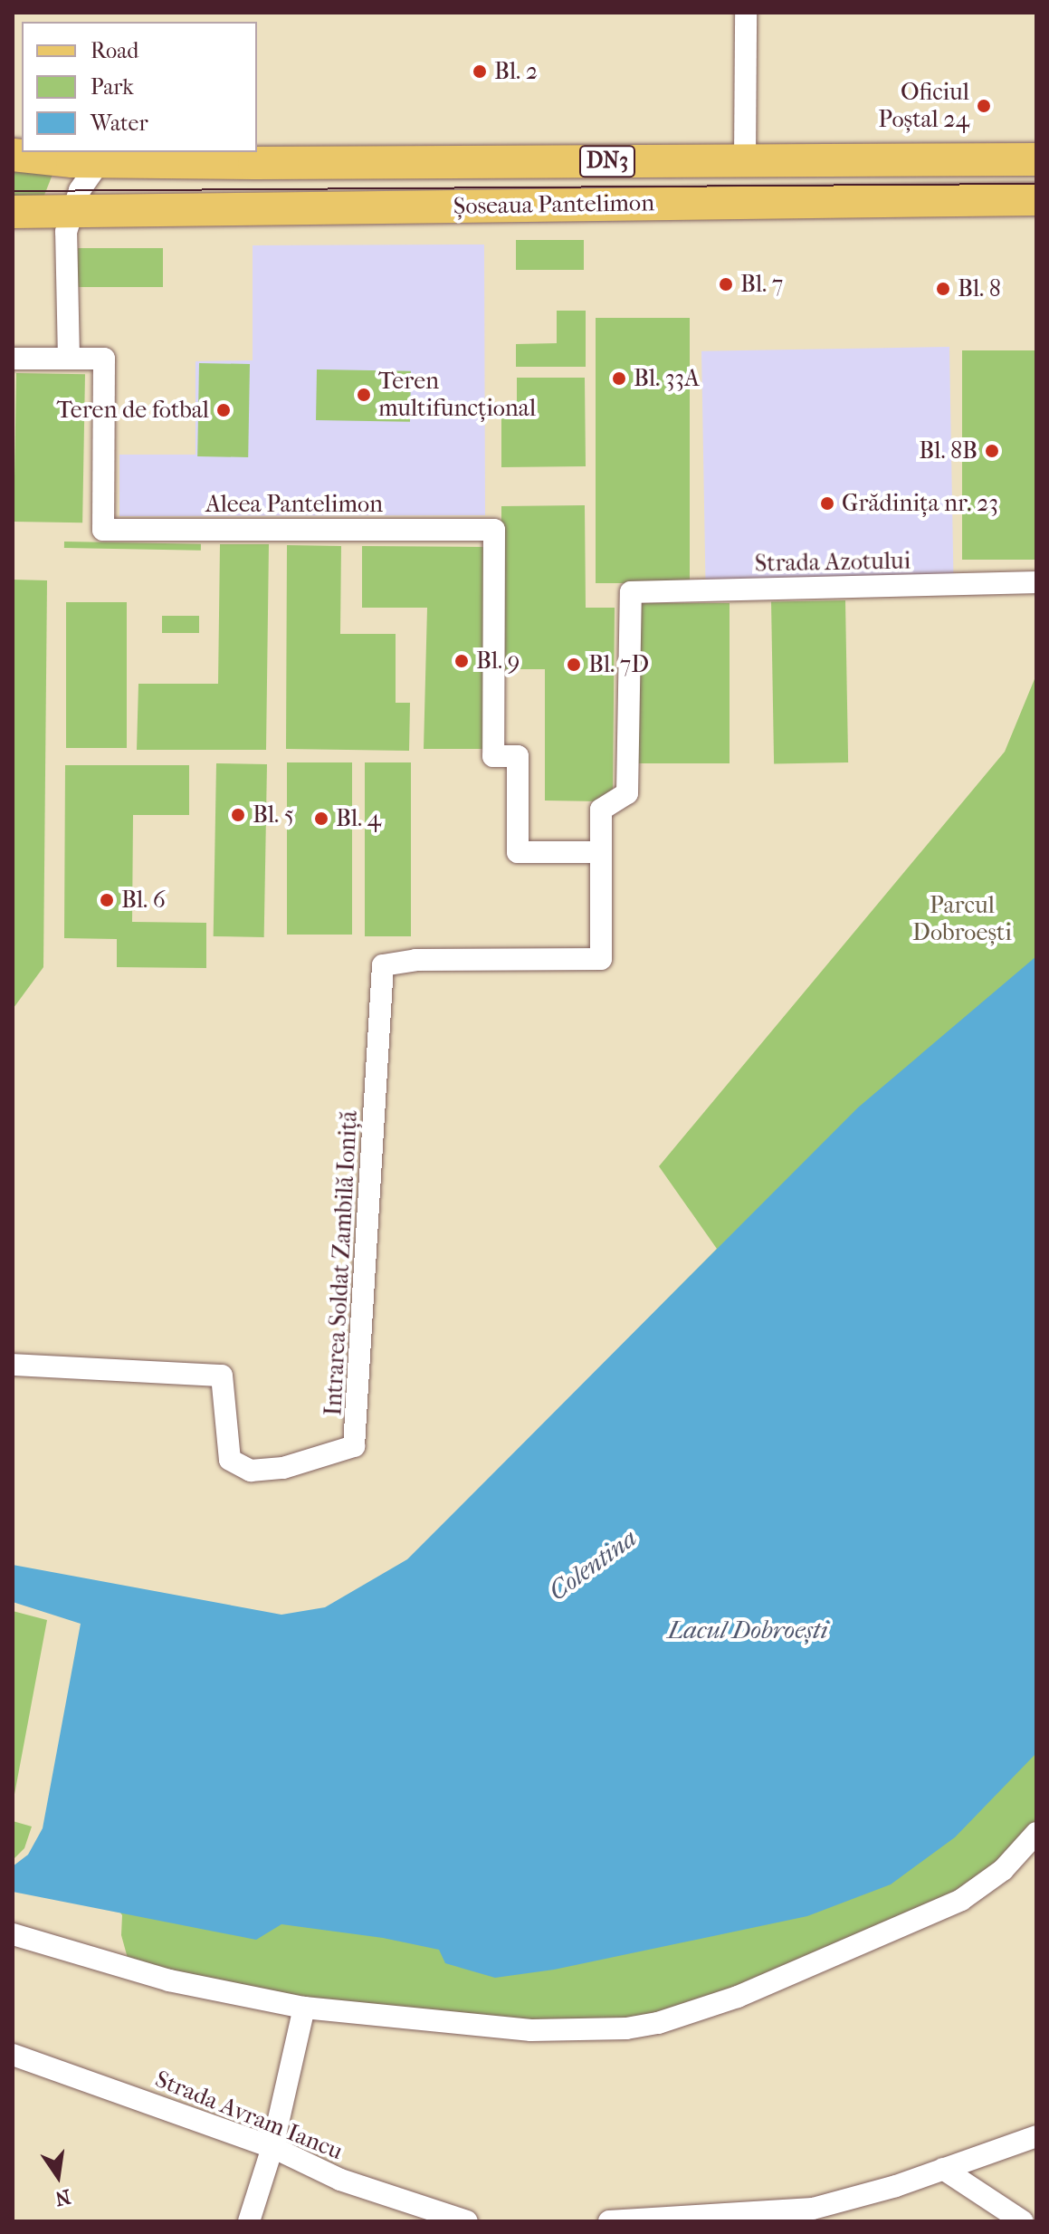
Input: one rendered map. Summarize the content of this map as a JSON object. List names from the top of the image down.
{
  "streets": {
    "main road": ["DN3", "Șoseaua Pantelimon"],
    "street": [
      "Aleea Pantelimon",
      "Strada Azotului",
      "Intrarea Soldat Zambilă Ioniță",
      "Strada Avram Iancu"
    ]
  },
  "crossings": [
    ["Aleea Pantelimon", "Strada Azotului"],
    ["Aleea Pantelimon", "Intrarea Soldat Zambilă Ioniță"],
    ["Strada Azotului", "Intrarea Soldat Zambilă Ioniță"]
  ],
  "water": ["Colentina", "Lacul Dobroești"],
  "parks": ["Parcul Dobroești"],
  "places": [
    "Bl. 2",
    "Oficiul Poștal 24",
    "Bl. 7",
    "Bl. 8",
    "Bl. 33A",
    "Teren multifuncțional",
    "Teren de fotbal",
    "Bl. 8B",
    "Grădinița nr. 23",
    "Bl. 9",
    "Bl. 7D",
    "Bl. 5",
    "Bl. 4",
    "Bl. 6"
  ],
  "legend": ["Road", "Park", "Water"],
  "north": "bottom"
}
